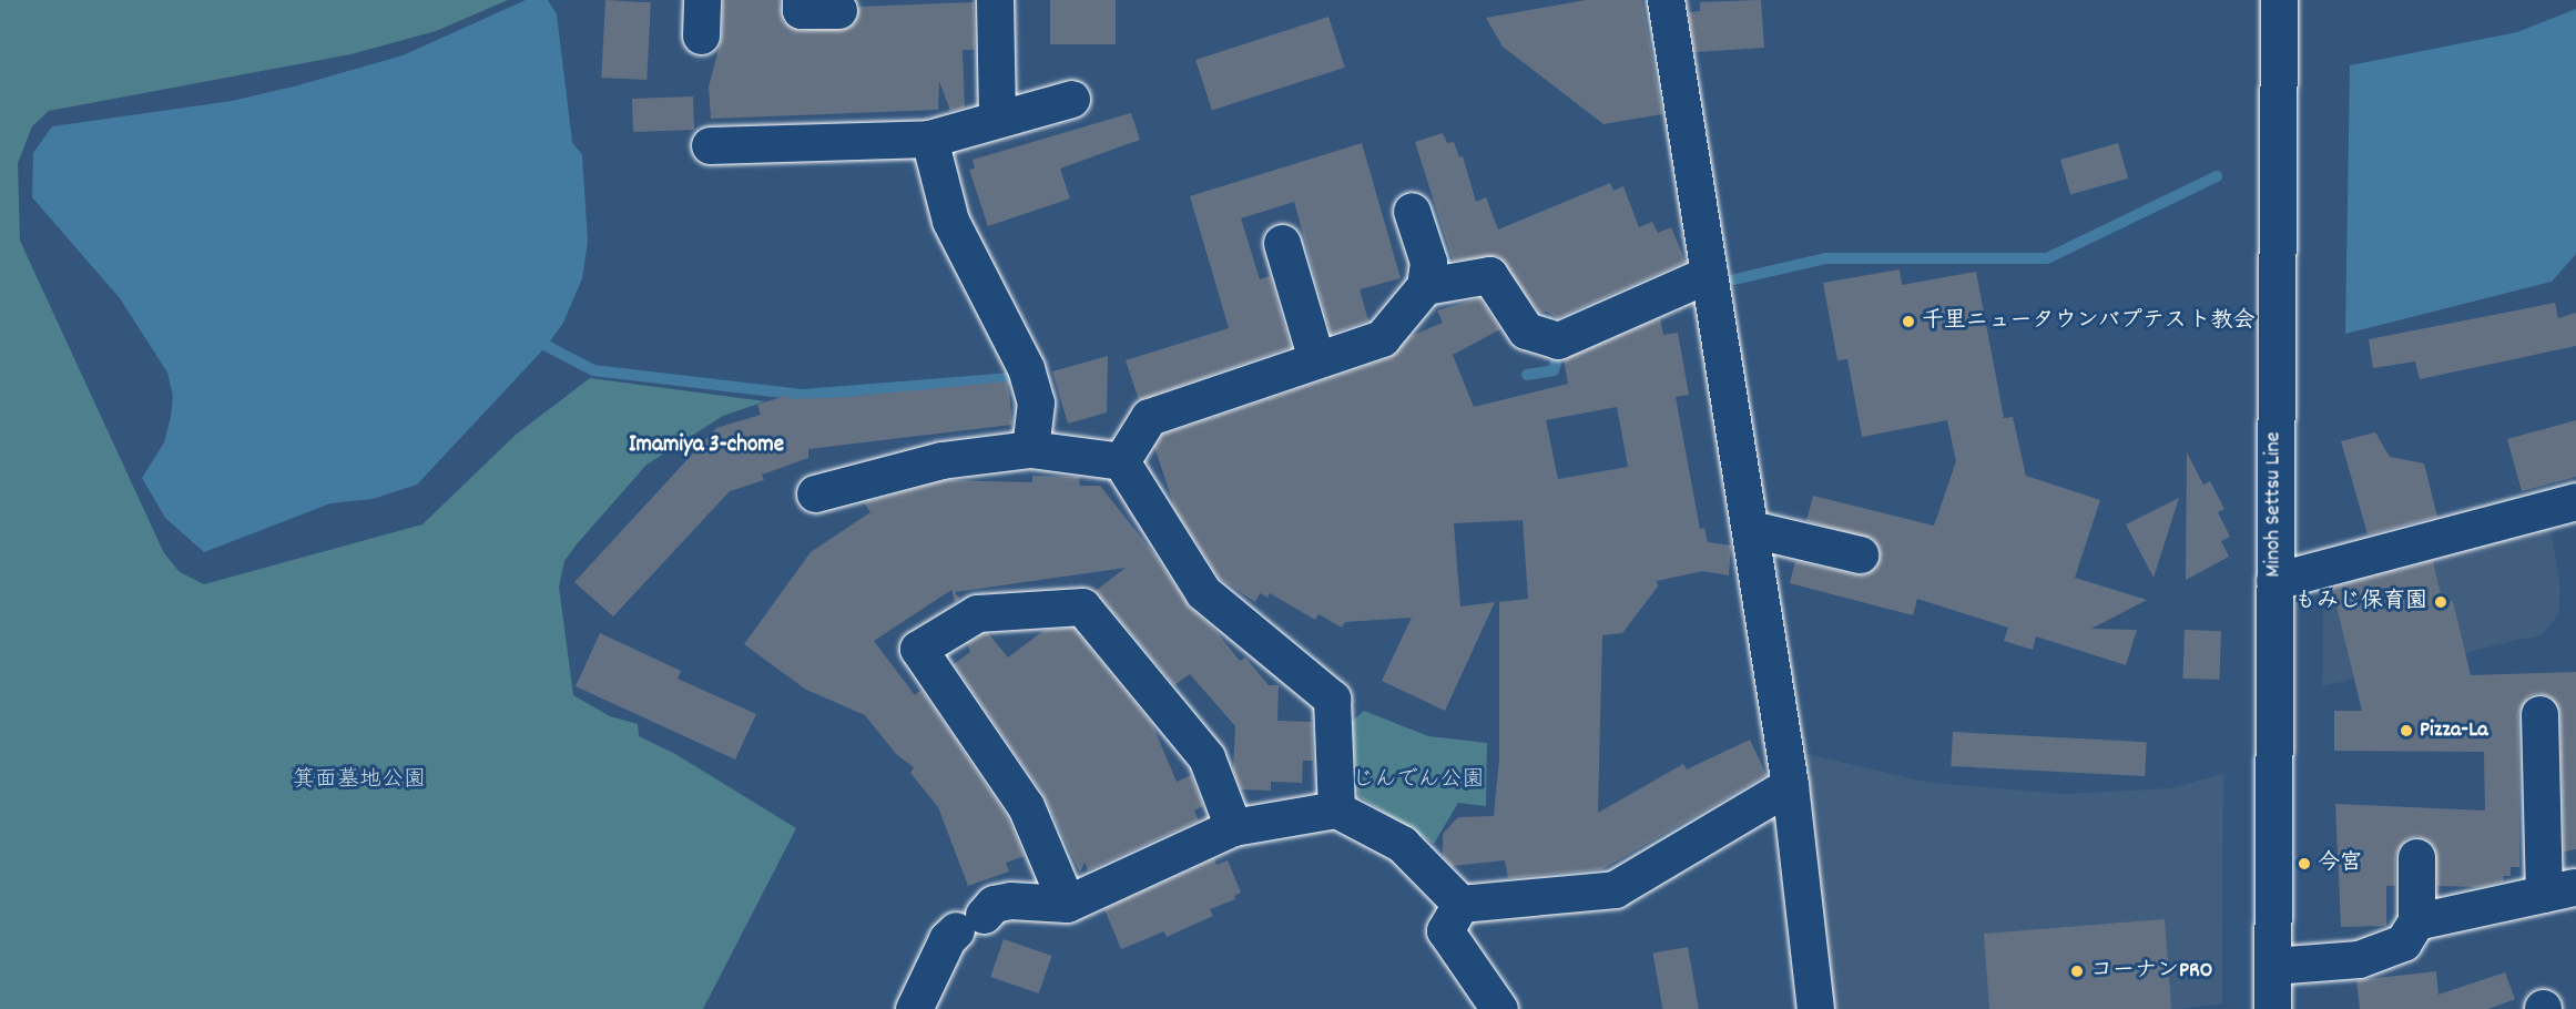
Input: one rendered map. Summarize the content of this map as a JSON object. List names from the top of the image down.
{
  "streets": {
    "street": ["Minoh Settsu Line"]
  },
  "districts": ["Imamiya 3-chome"],
  "parks": ["箕面墓地公園", "じんでん公園"],
  "places": [
    "千里ニュータウンバプテスト教会",
    "もみじ保育園",
    "Pizza-La",
    "今宮",
    "コーナンPRO"
  ]
}
